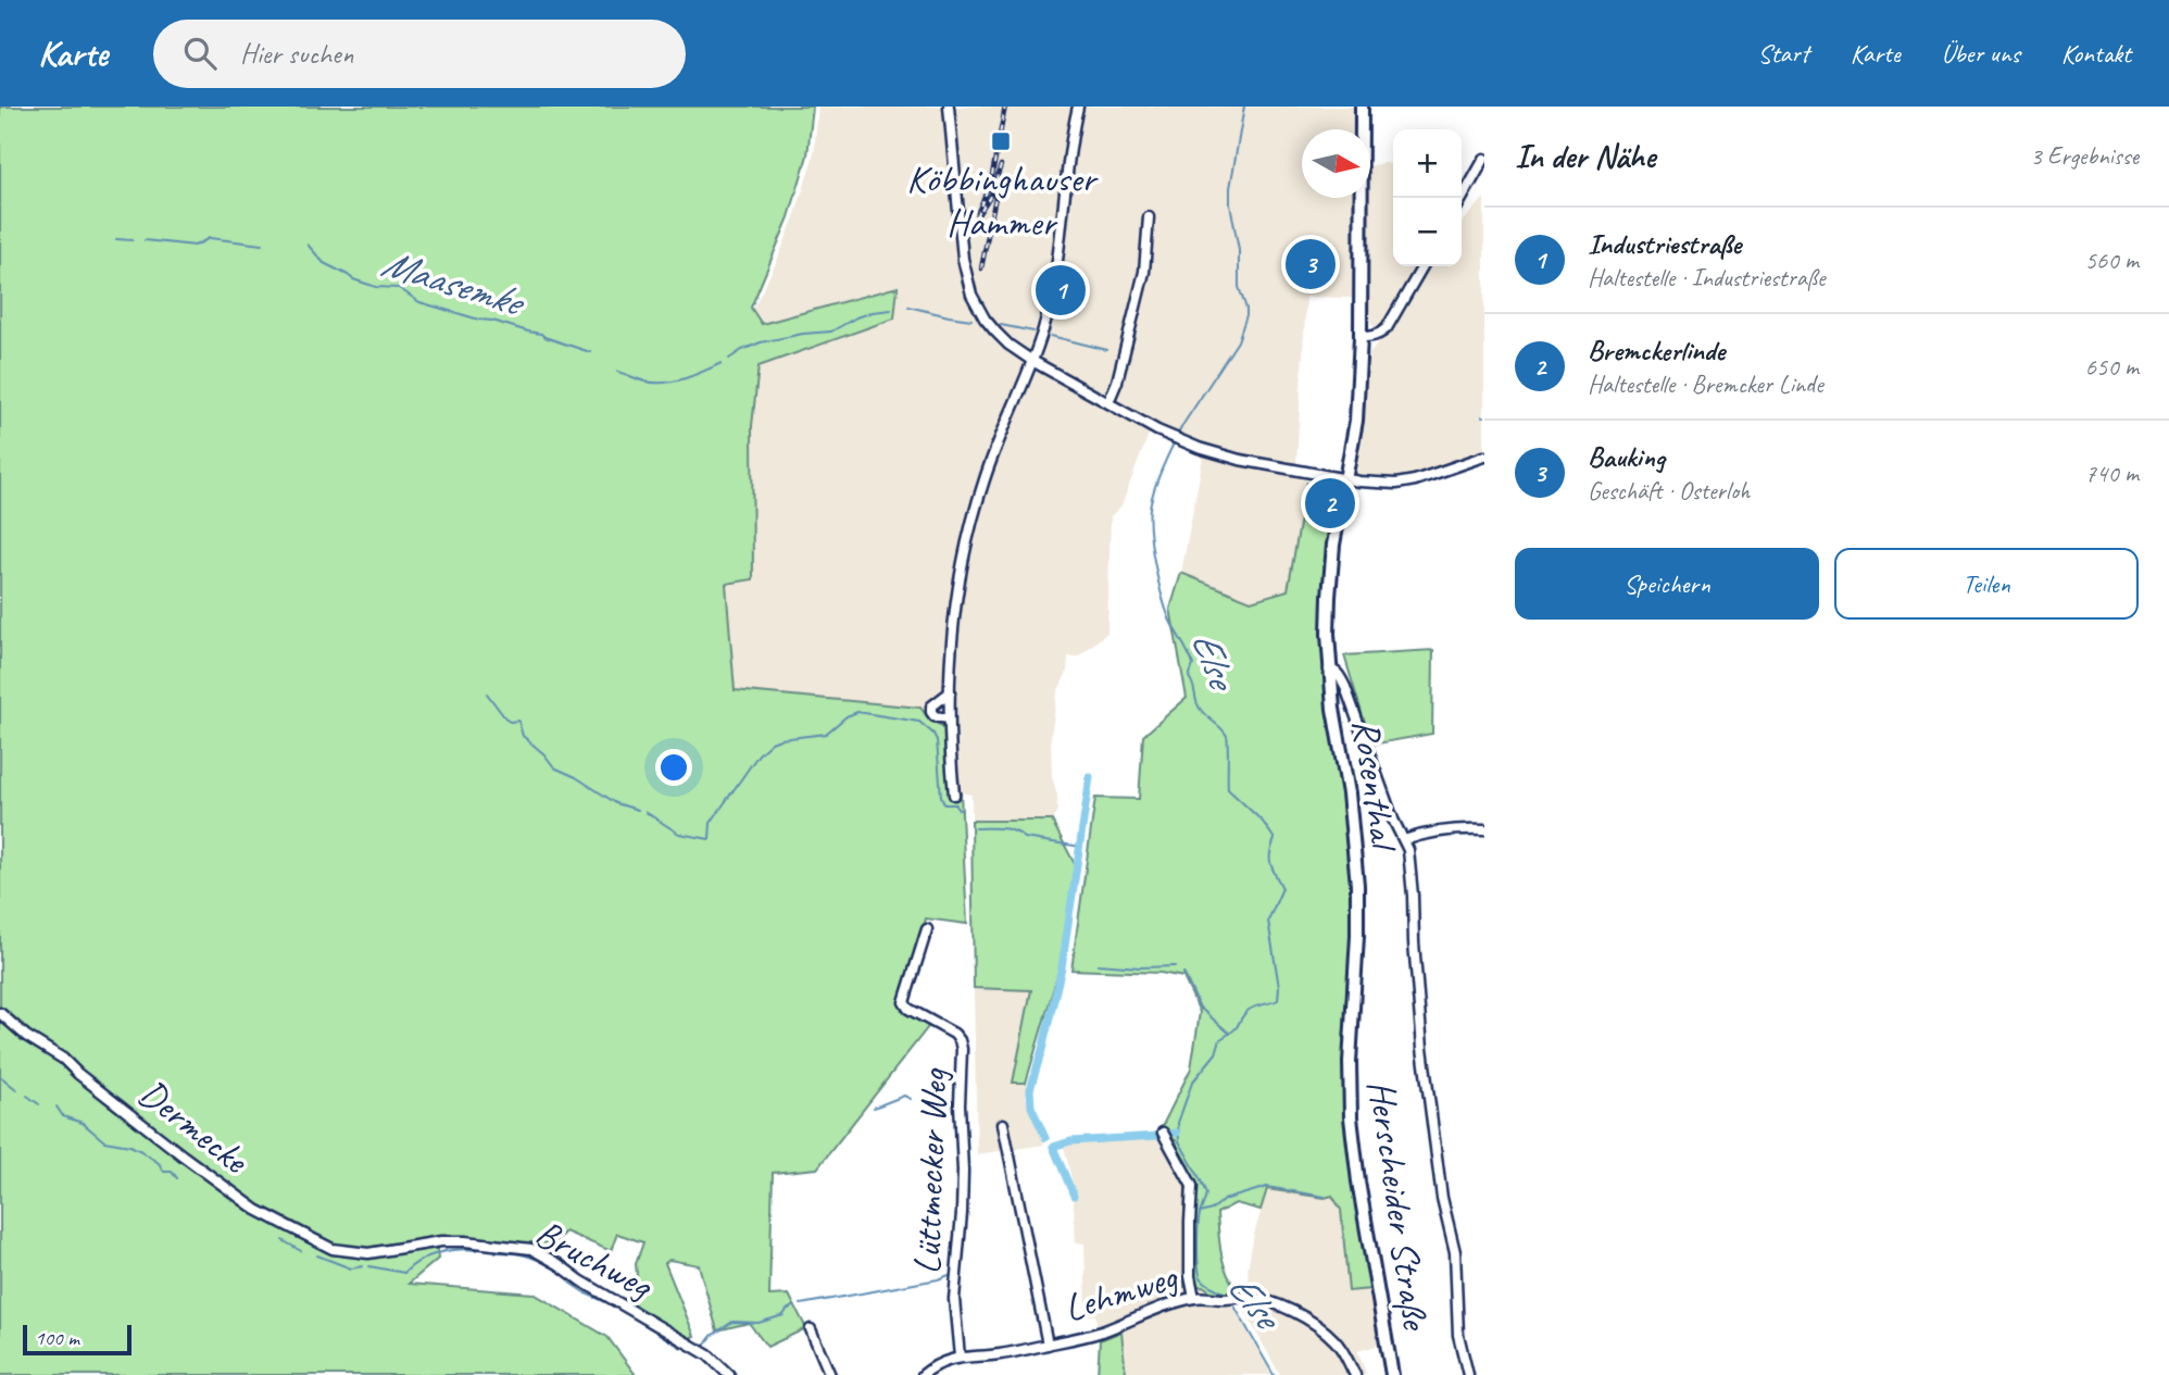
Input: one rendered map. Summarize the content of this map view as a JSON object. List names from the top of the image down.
{
  "streets": {
    "main road": ["Rosenthal", "Herscheider Straße"],
    "street": [
      "Dermecke",
      "Lüttmecker Weg",
      "Bruchweg",
      "Lehmweg"
    ]
  },
  "crossings": [
    ["Rosenthal", "Herscheider Straße"],
    ["Dermecke", "Bruchweg"],
    ["Lüttmecker Weg", "Lehmweg"]
  ],
  "water": ["Maasemke", "Else"],
  "places": {
    "transit": ["Köbbinghauser Hammer"]
  },
  "scale_bar": "100 m",
  "north": "right",
  "page": {
    "header": "Karte",
    "search": "Hier suchen",
    "nav": [
      "Start",
      "Karte",
      "Über uns",
      "Kontakt"
    ],
    "heading": ["In der Nähe", "3 Ergebnisse"],
    "map_buttons": ["+", "−"],
    "list": [
      {
        "mark": "1",
        "name": "Industriestraße",
        "note": "Haltestelle · Industriestraße",
        "value": "560 m"
      },
      {
        "mark": "2",
        "name": "Bremckerlinde",
        "note": "Haltestelle · Bremcker Linde",
        "value": "650 m"
      },
      {
        "mark": "3",
        "name": "Bauking",
        "note": "Geschäft · Osterloh",
        "value": "740 m"
      }
    ],
    "pins": ["3", "1", "2"],
    "buttons": ["Speichern", "Teilen"],
    "scale": "100 m"
  }
}
